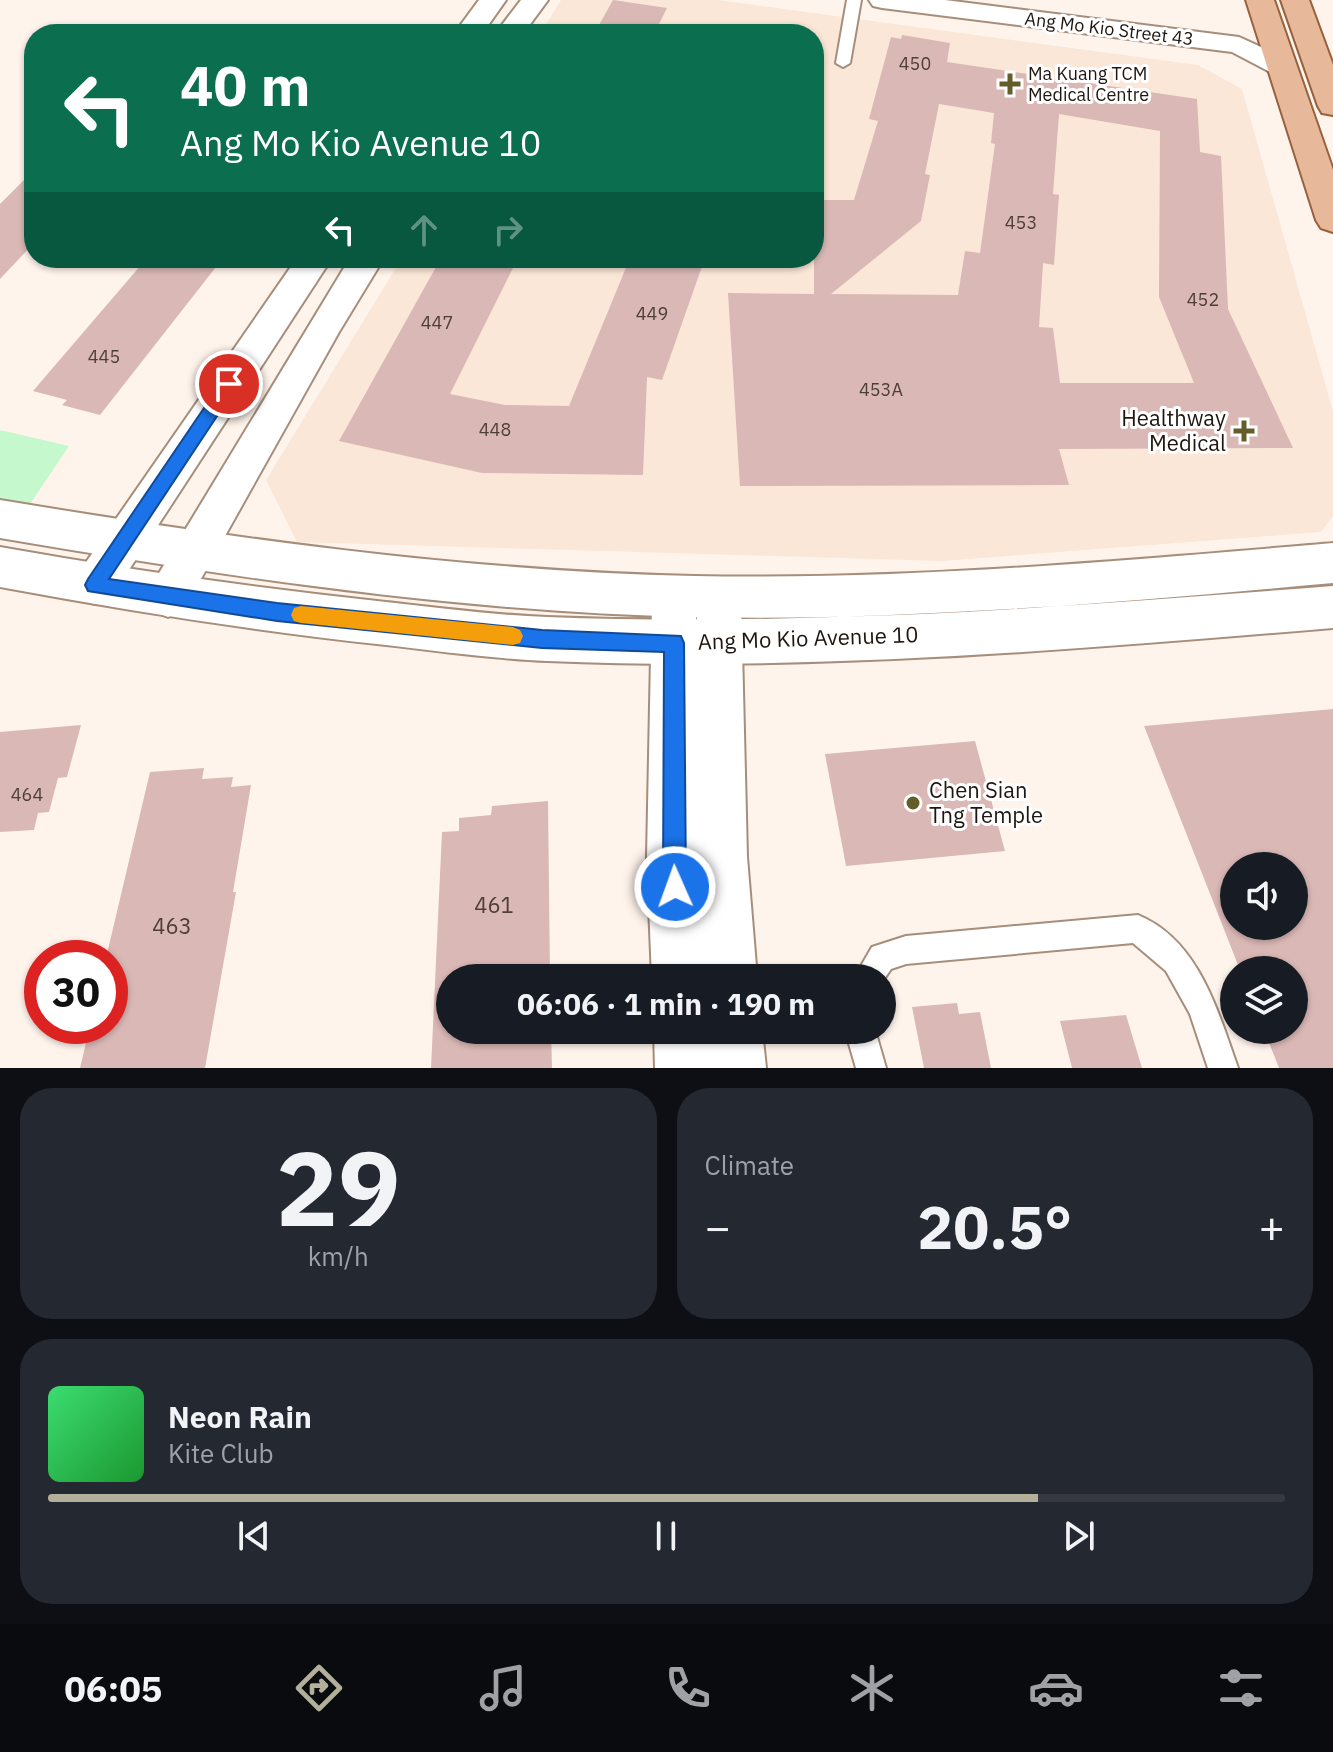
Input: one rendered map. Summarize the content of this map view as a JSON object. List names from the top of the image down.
{
  "streets": {
    "main road": ["Ang Mo Kio Avenue 10"],
    "street": ["Ang Mo Kio Street 43"]
  },
  "places": {
    "health": ["Ma Kuang TCM Medical Centre", "Healthway Medical"],
    "other": ["Chen Sian Tng Temple"]
  },
  "house_numbers": [
    "450",
    "453",
    "452",
    "449",
    "447",
    "445",
    "453A",
    "448",
    "464",
    "461",
    "463"
  ],
  "page": {
    "turn": ["40 m", "Ang Mo Kio Avenue 10"],
    "limit": "30",
    "trip": "06:06 · 1 min · 190 m",
    "tile": [
      ["29", "km/h"],
      "Climate"
    ],
    "heat": ["−", "20.5°", "+"],
    "song": ["Neon Rain", "Kite Club"],
    "tabs": "06:05"
  }
}
